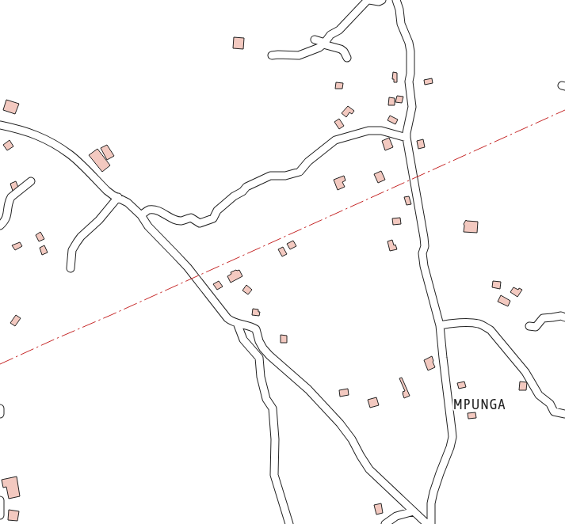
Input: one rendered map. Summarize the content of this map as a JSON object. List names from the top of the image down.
{
  "districts": ["MPUNGA"]
}
